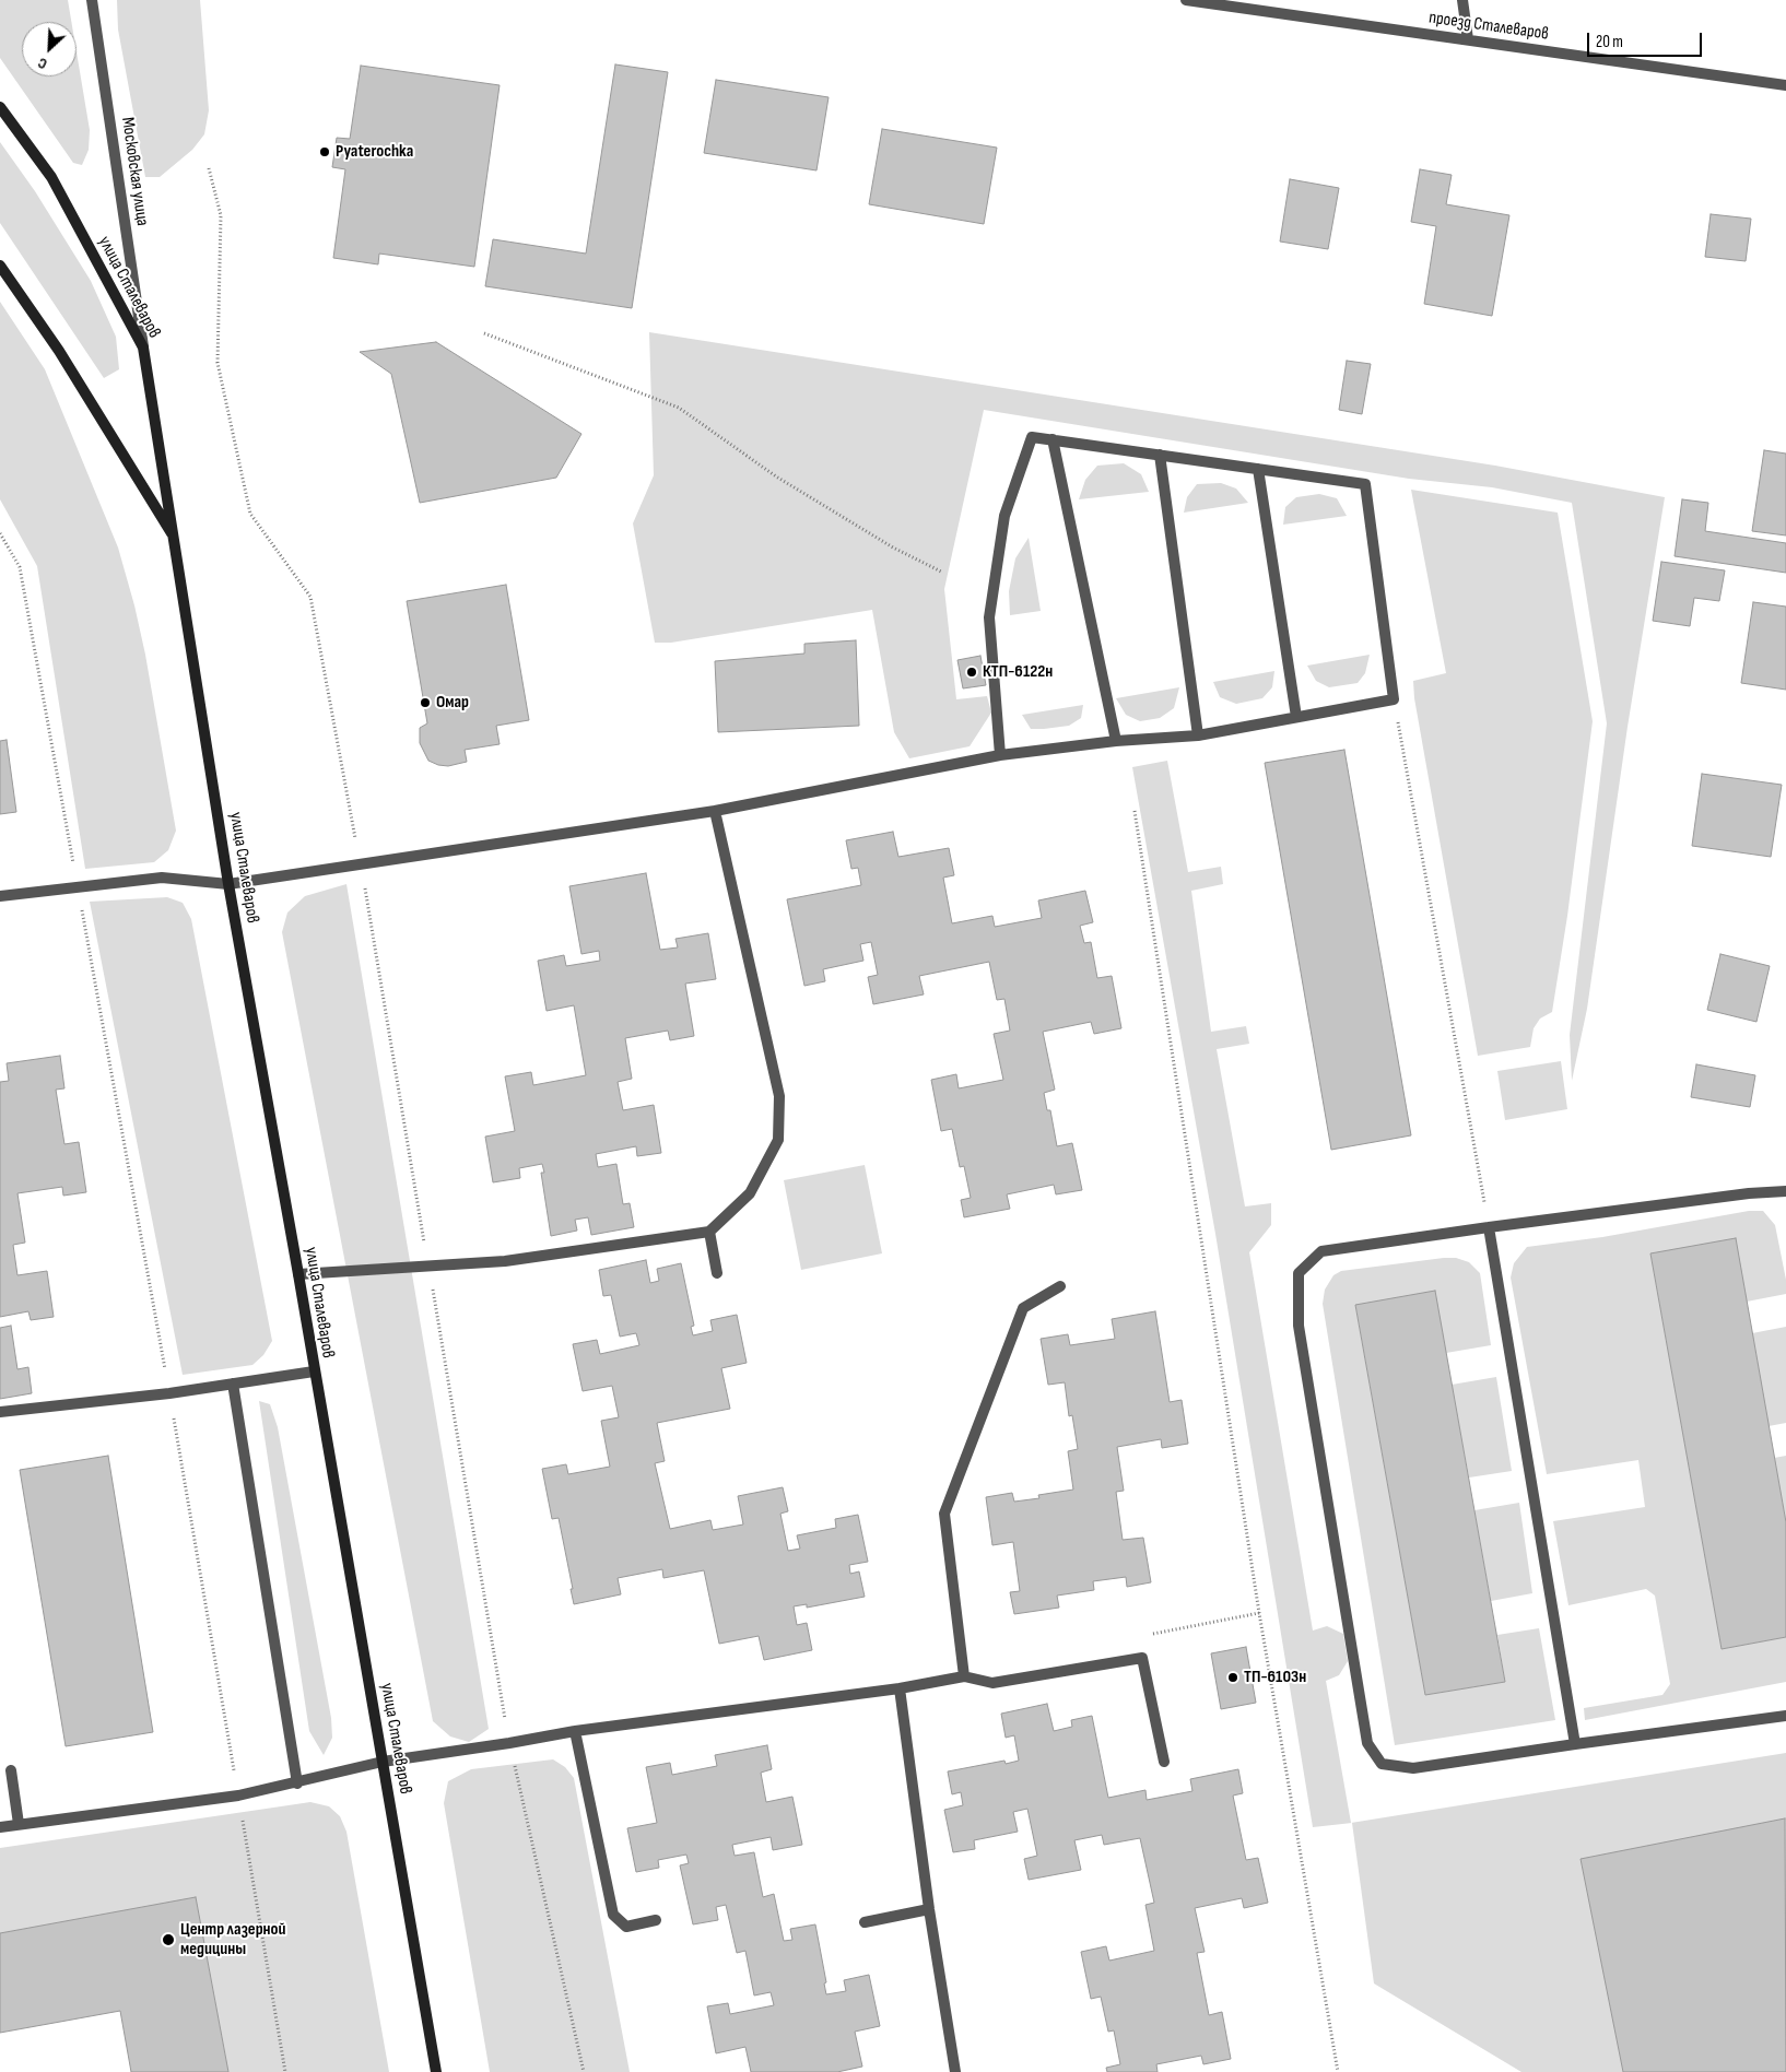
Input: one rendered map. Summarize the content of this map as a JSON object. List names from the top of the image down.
{
  "streets": {
    "main road": ["улица Сталеваров"],
    "street": ["проезд Сталеваров", "Московская улица"]
  },
  "crossings": [
    ["Московская улица", "улица Сталеваров"]
  ],
  "places": [
    "Pyaterochka",
    "КТП-6122н",
    "Омар",
    "ТП-6103н",
    "Центр лазерной медицины"
  ],
  "scale_bar": "20 m",
  "north": "bottom left"
}
